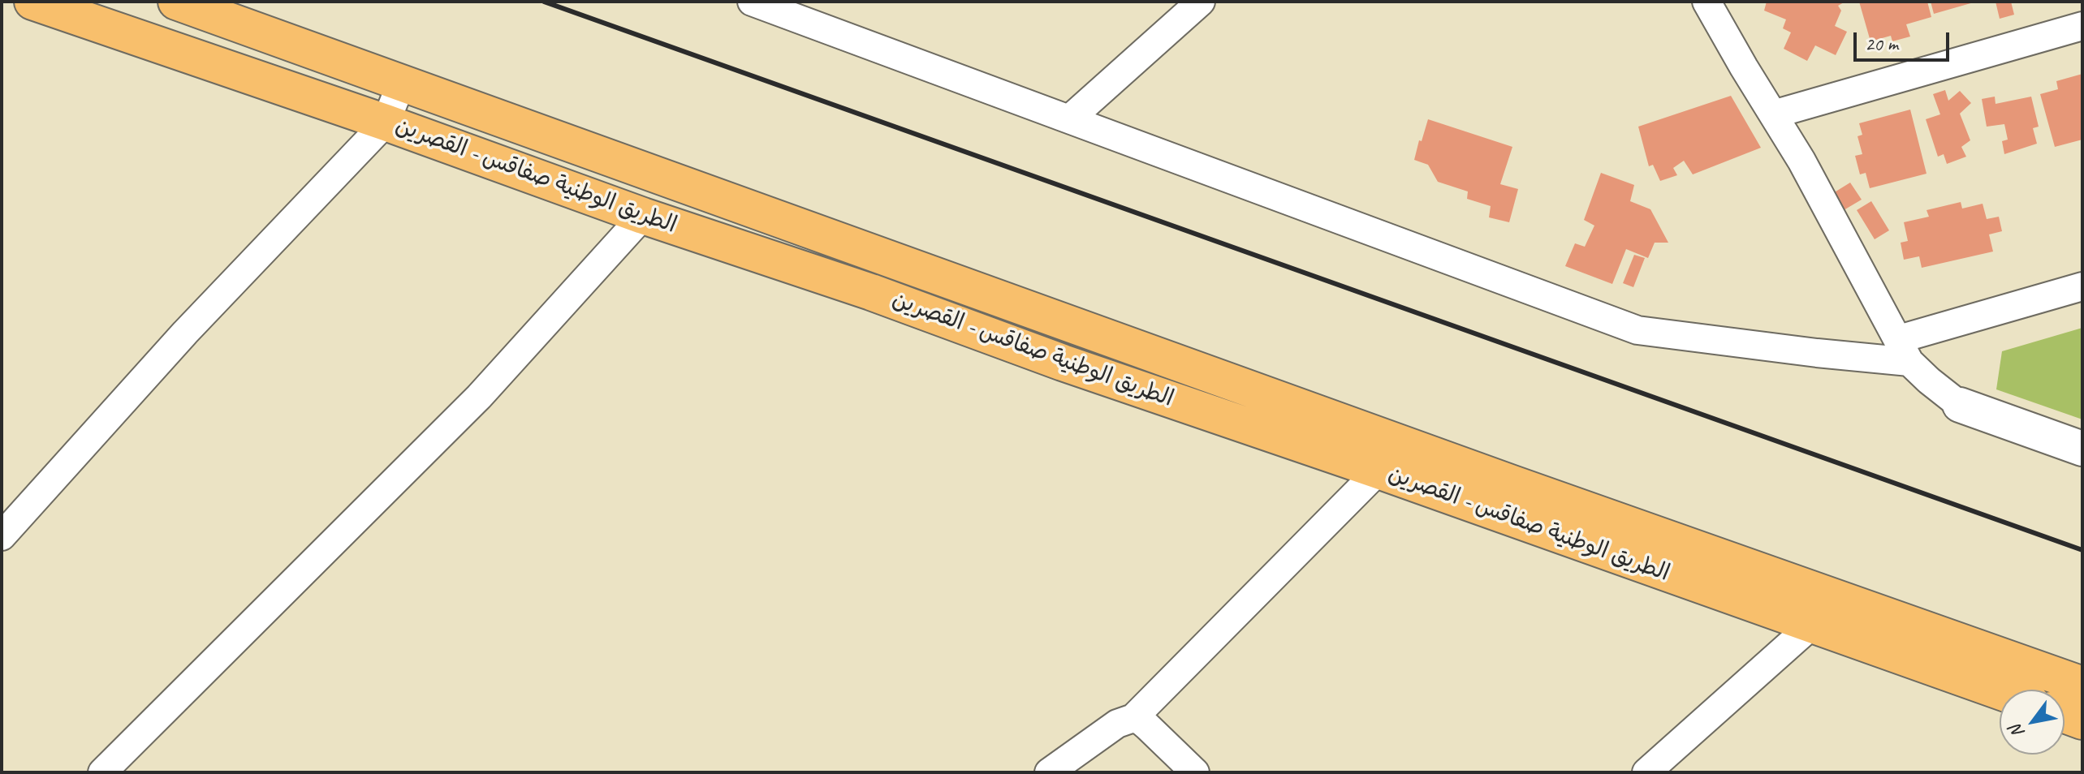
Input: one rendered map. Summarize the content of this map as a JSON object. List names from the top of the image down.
{
  "streets": {
    "main road": ["الطريق الوطنية صفاقس - القصرين"]
  },
  "scale_bar": "20 m",
  "north": "bottom left"
}
